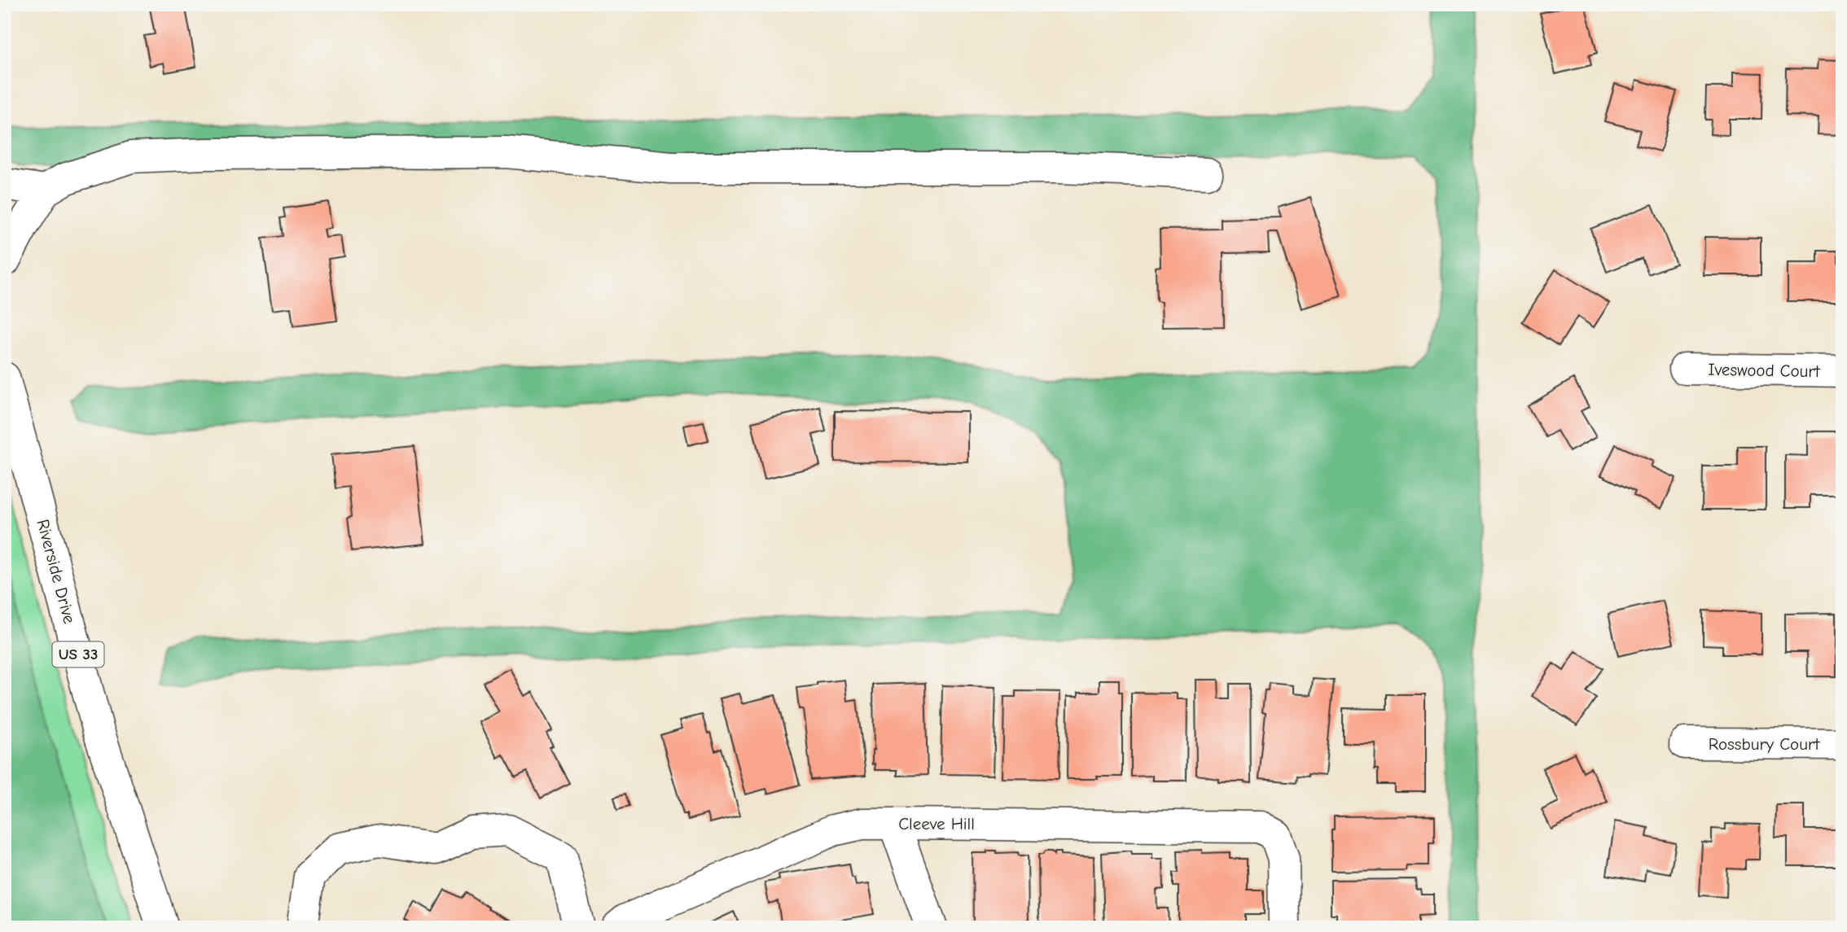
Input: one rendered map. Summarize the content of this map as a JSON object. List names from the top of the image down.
{
  "streets": {
    "street": [
      "Iveswood Court",
      "Riverside Drive",
      "US 33",
      "Rossbury Court",
      "Cleeve Hill"
    ]
  }
}
